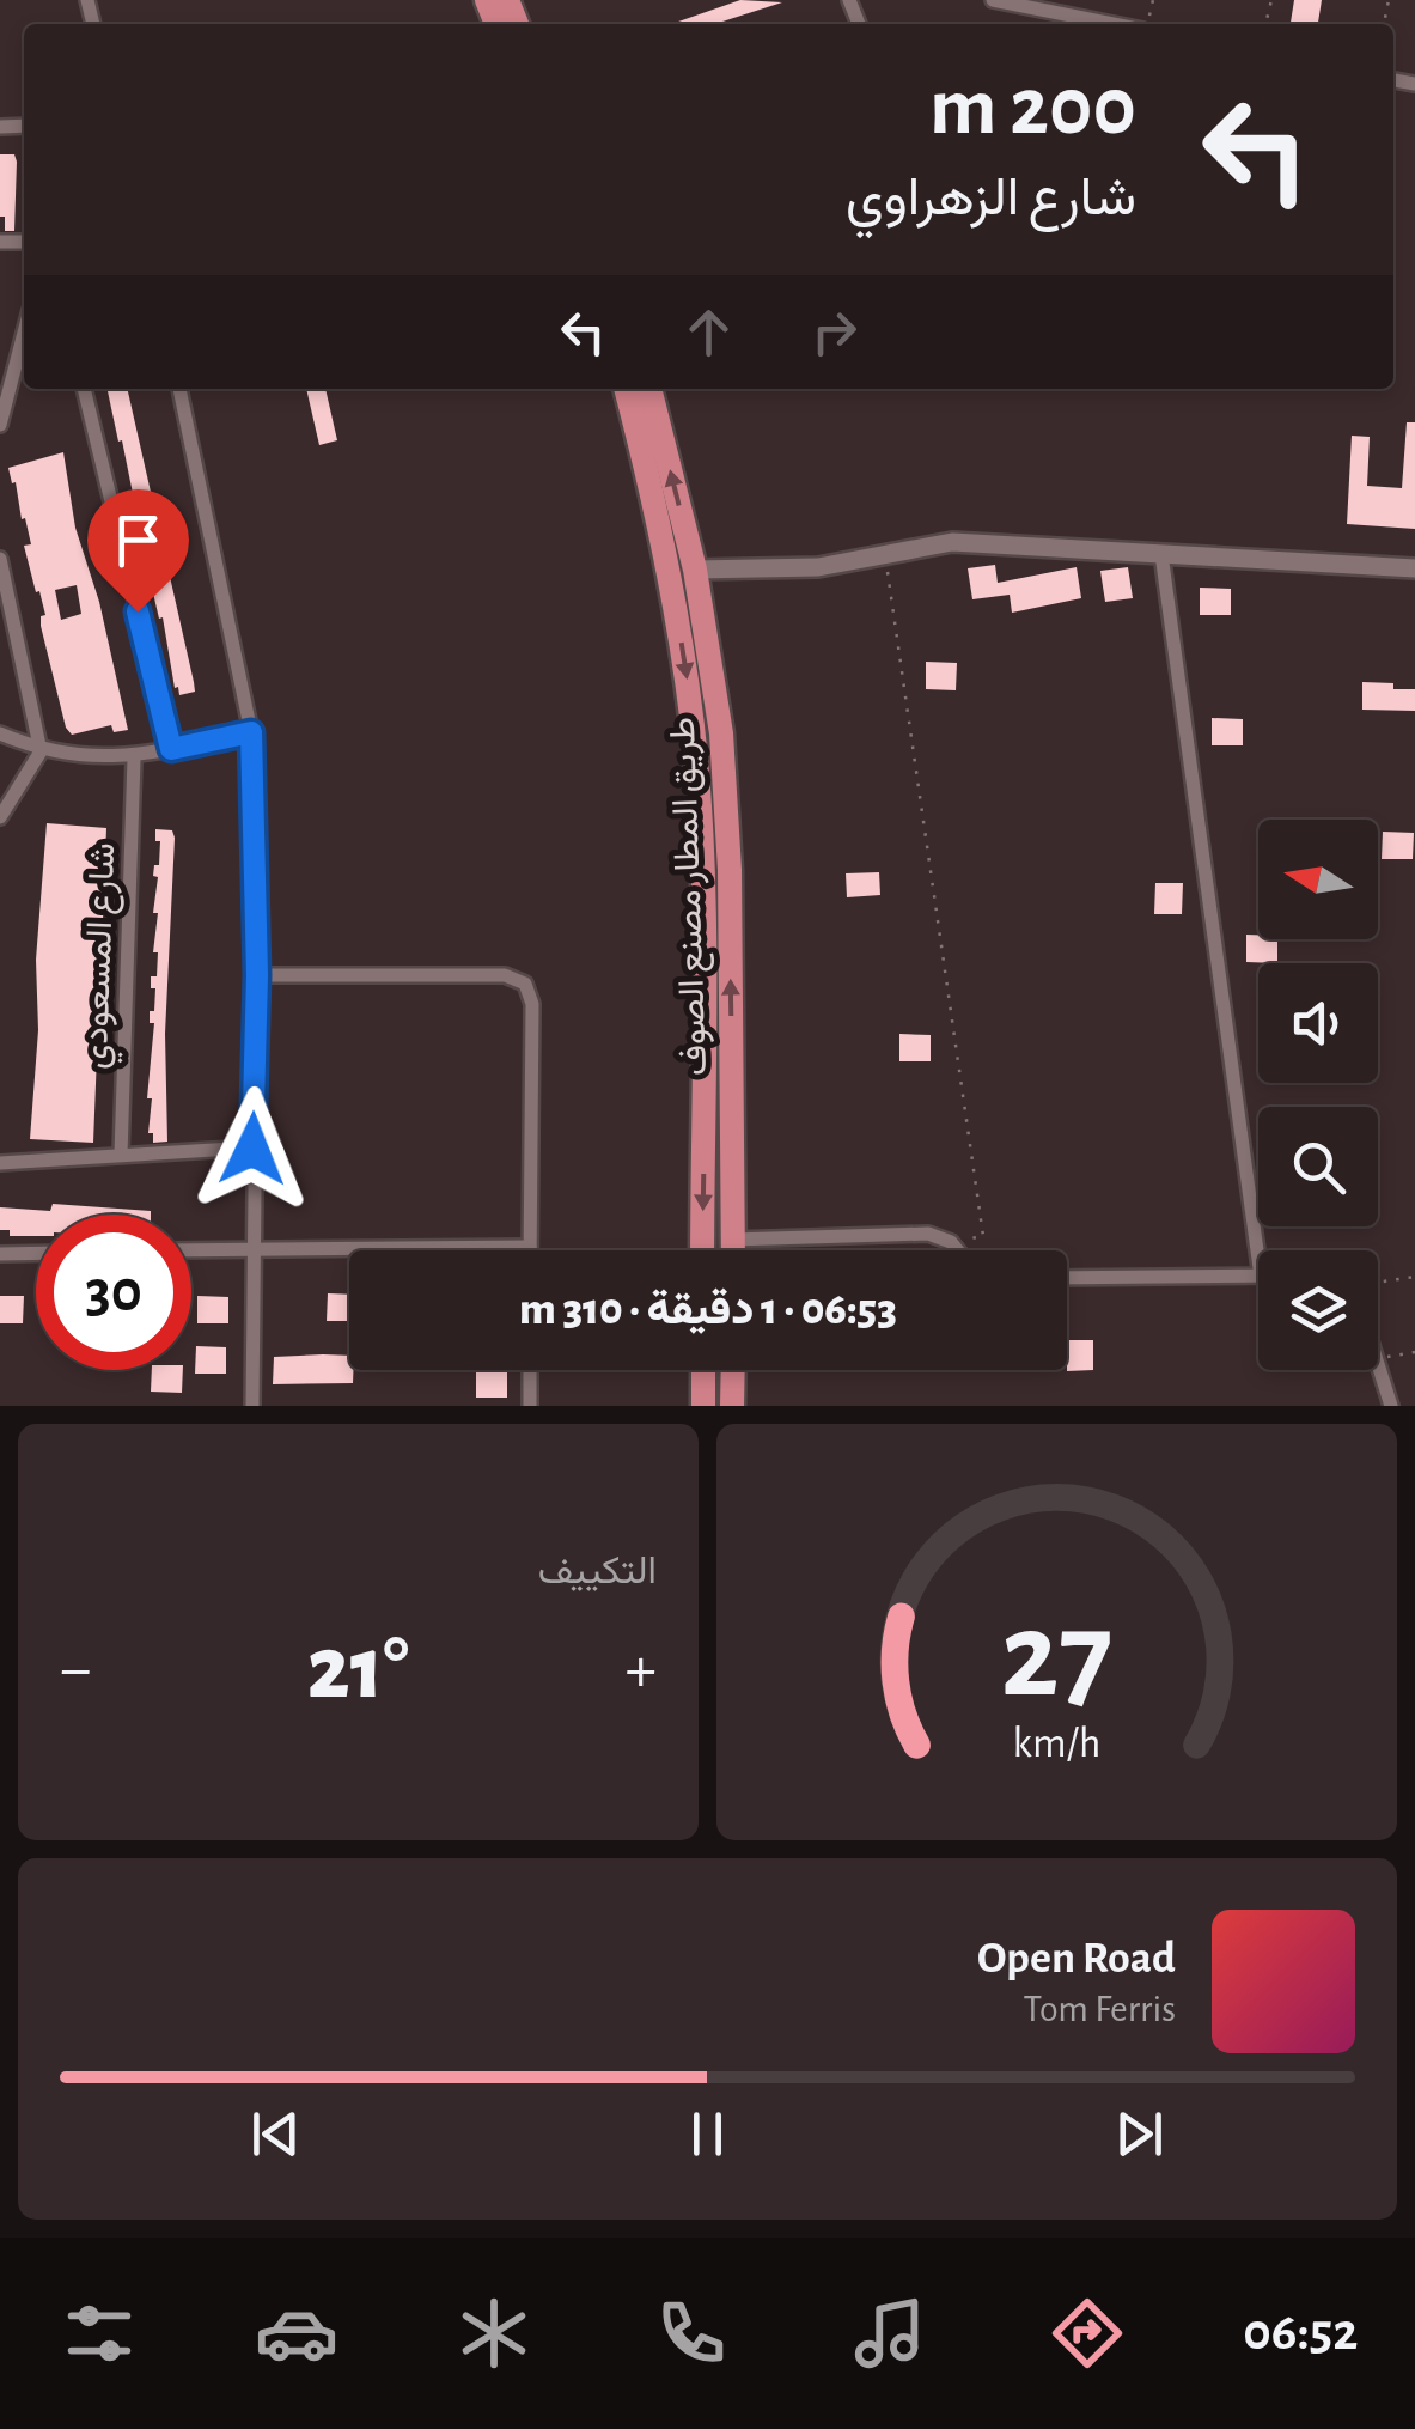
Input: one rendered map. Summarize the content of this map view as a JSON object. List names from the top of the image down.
{
  "streets": {
    "highway": ["طريق المطار مصنع الصوف"],
    "street": ["شارع المسعودي"]
  },
  "north": "left",
  "page": {
    "turn": ["200 m", "شارع الزهراوي"],
    "limit": "30",
    "trip": "06:53 · 1 دقيقة · 310 m",
    "tile": "التكييف",
    "heat": ["−", "21°", "+"],
    "song": ["Open Road", "Tom Ferris"],
    "tabs": "06:52",
    "gauge": ["27", "km/h"]
  }
}
